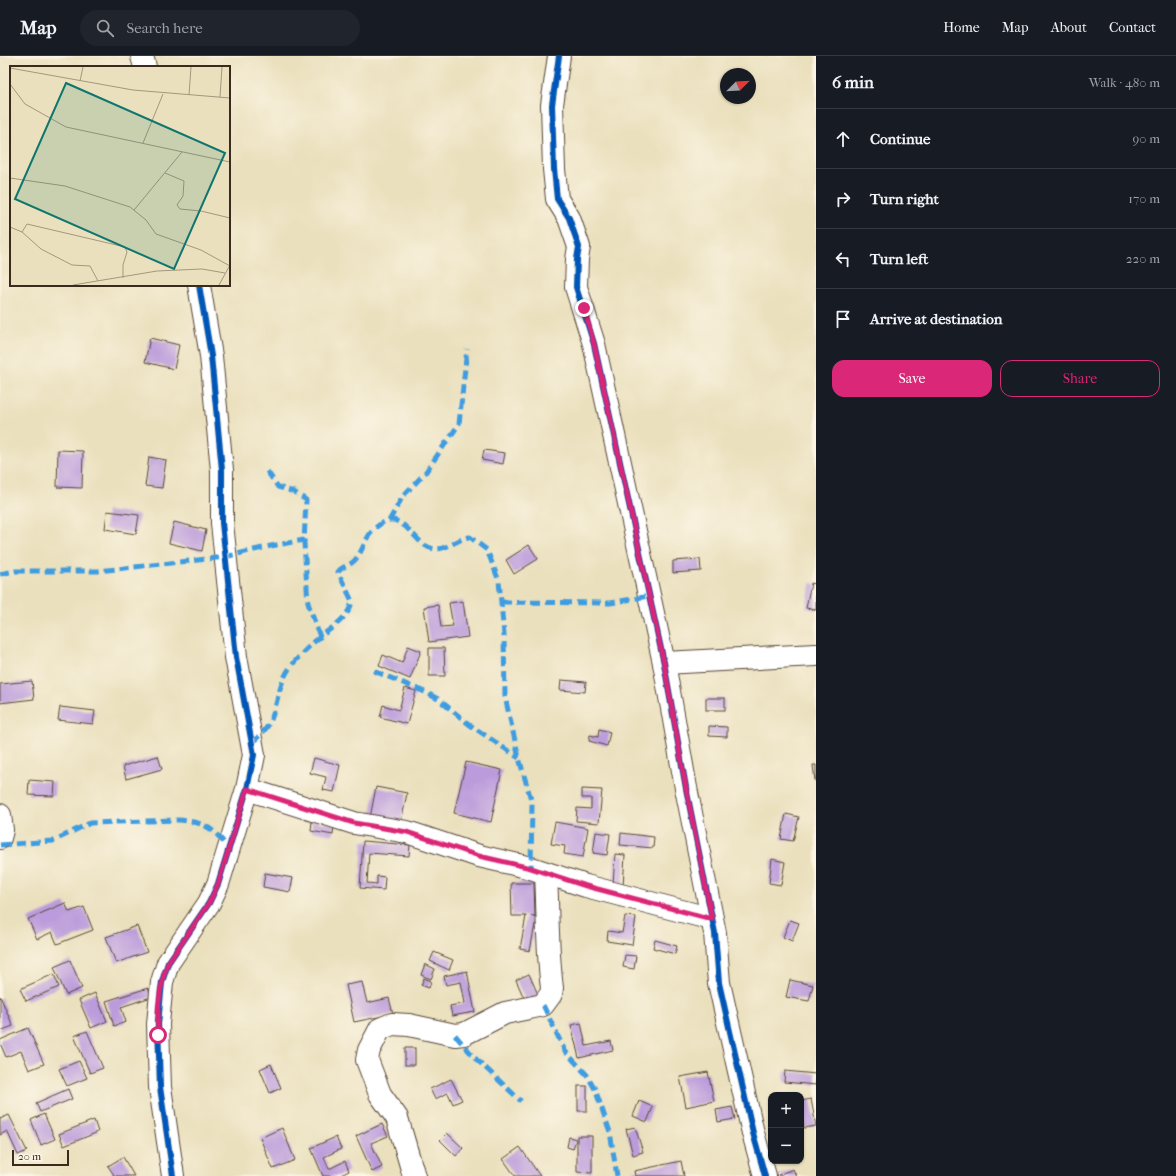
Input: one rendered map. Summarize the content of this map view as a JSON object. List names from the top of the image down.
{
  "scale_bar": "20 m",
  "north": "top right",
  "page": {
    "header": "Map",
    "search": "Search here",
    "nav": [
      "Home",
      "Map",
      "About",
      "Contact"
    ],
    "heading": ["6 min", "Walk · 480 m"],
    "list": [
      ["Continue", "90 m"],
      ["Turn right", "170 m"],
      ["Turn left", "220 m"],
      "Arrive at destination"
    ],
    "buttons": ["Save", "Share"],
    "map_buttons": ["+", "−"],
    "scale": "20 m"
  }
}
